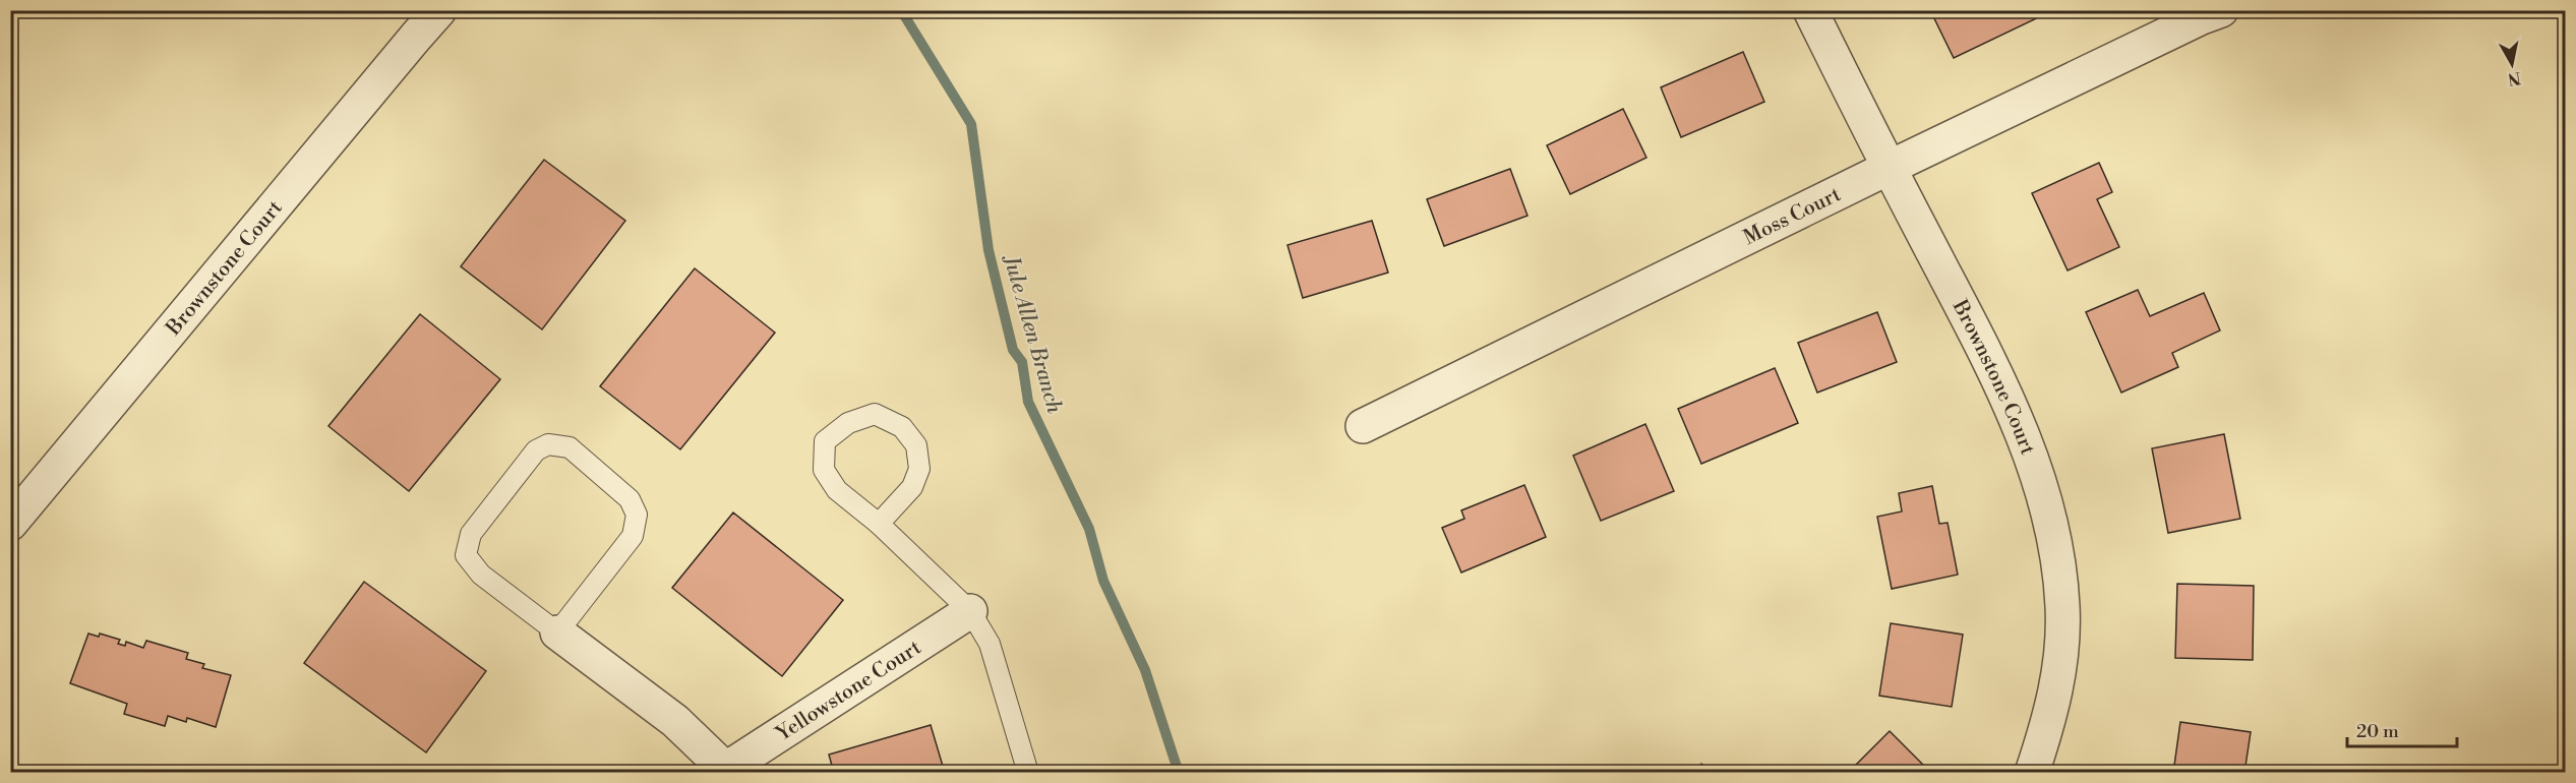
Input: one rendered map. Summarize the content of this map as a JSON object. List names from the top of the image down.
{
  "streets": {
    "street": ["Moss Court", "Brownstone Court", "Yellowstone Court"]
  },
  "crossings": [
    ["Moss Court", "Brownstone Court"]
  ],
  "water": ["Jule Allen Branch"],
  "scale_bar": "20 m",
  "north": "bottom"
}
